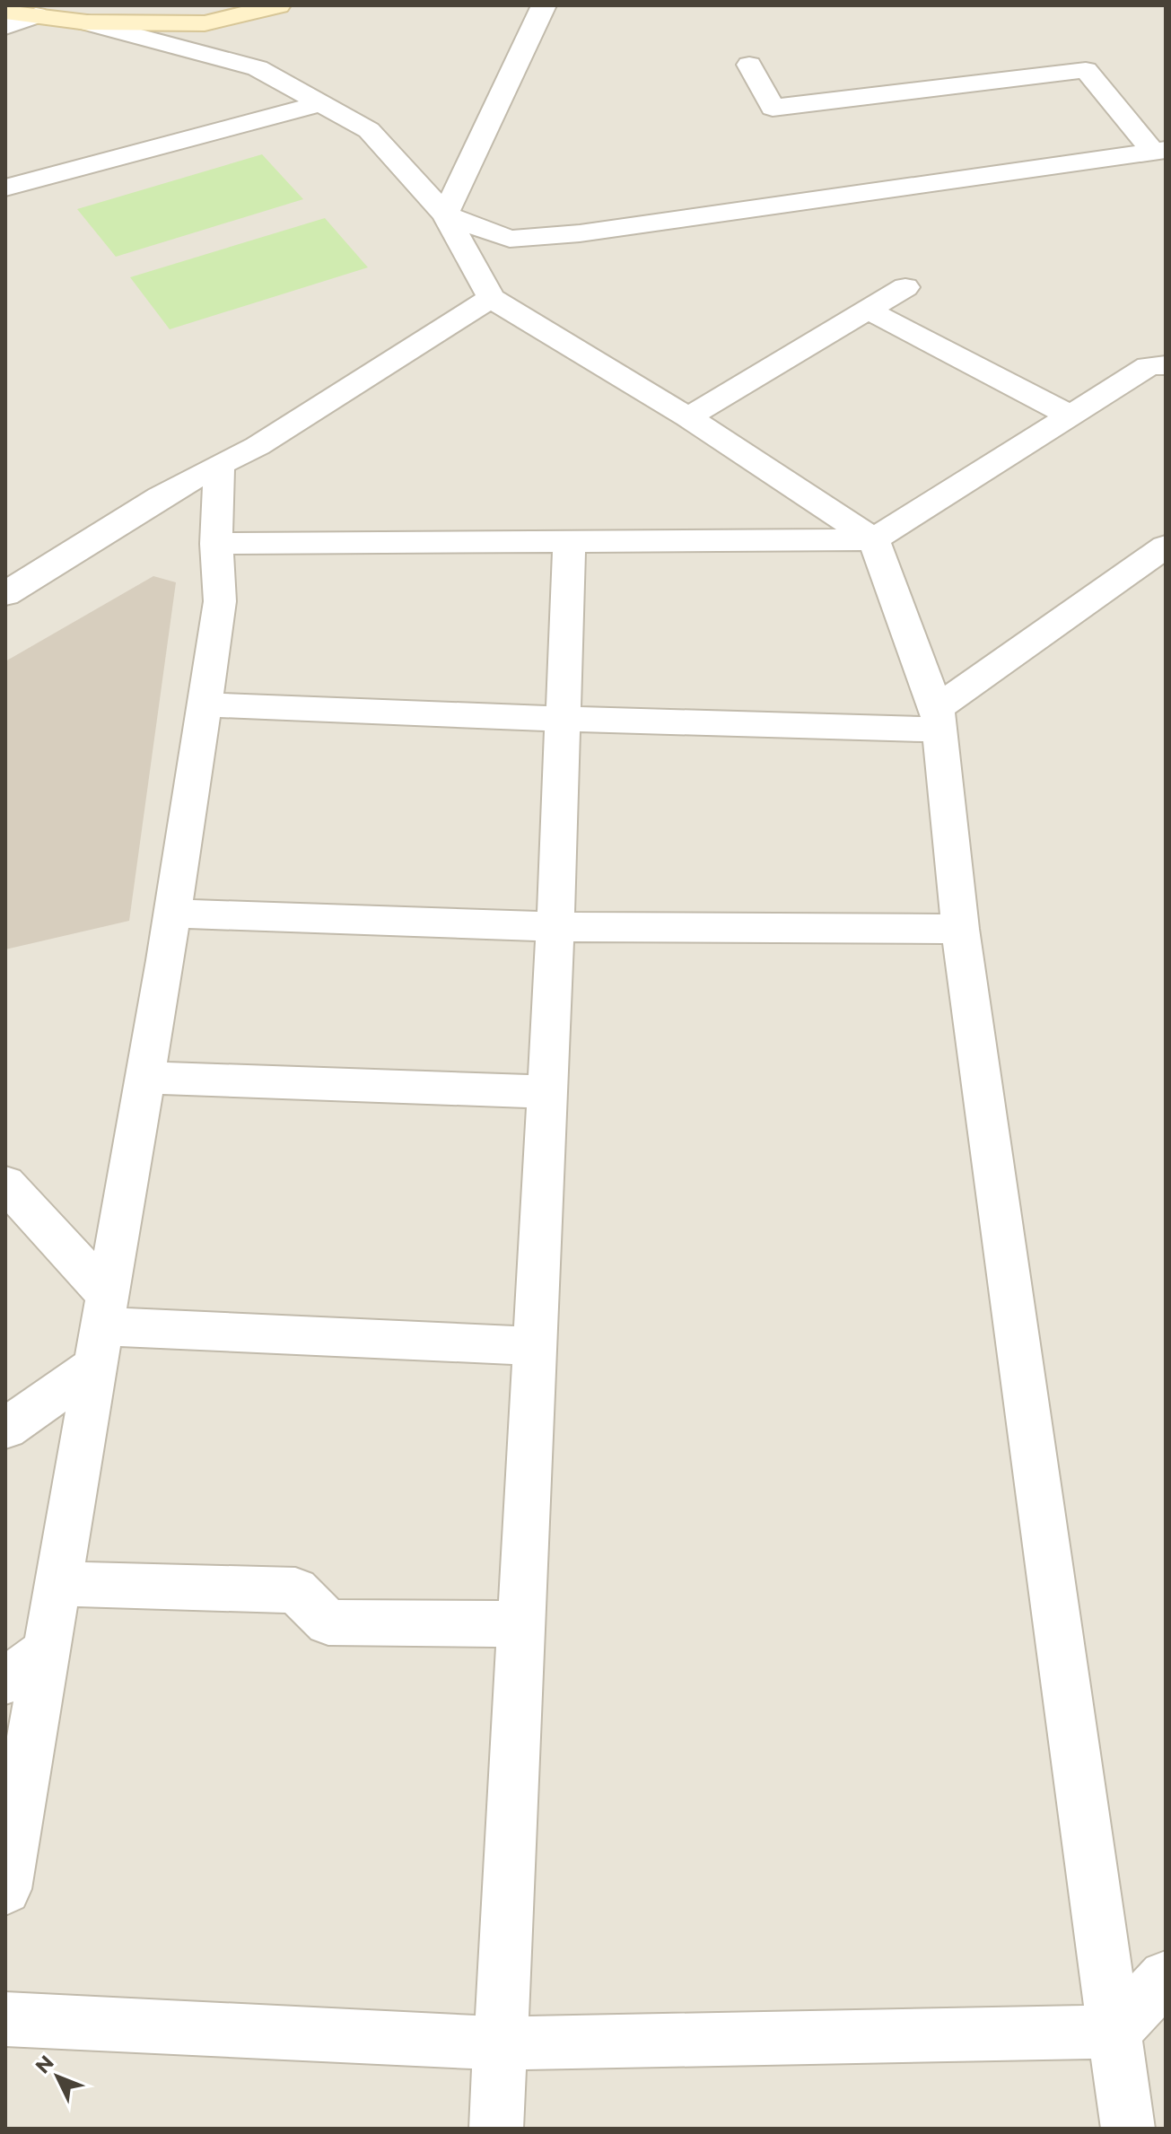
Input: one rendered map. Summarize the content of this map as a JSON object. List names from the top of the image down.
{
  "north": "top left"
}
